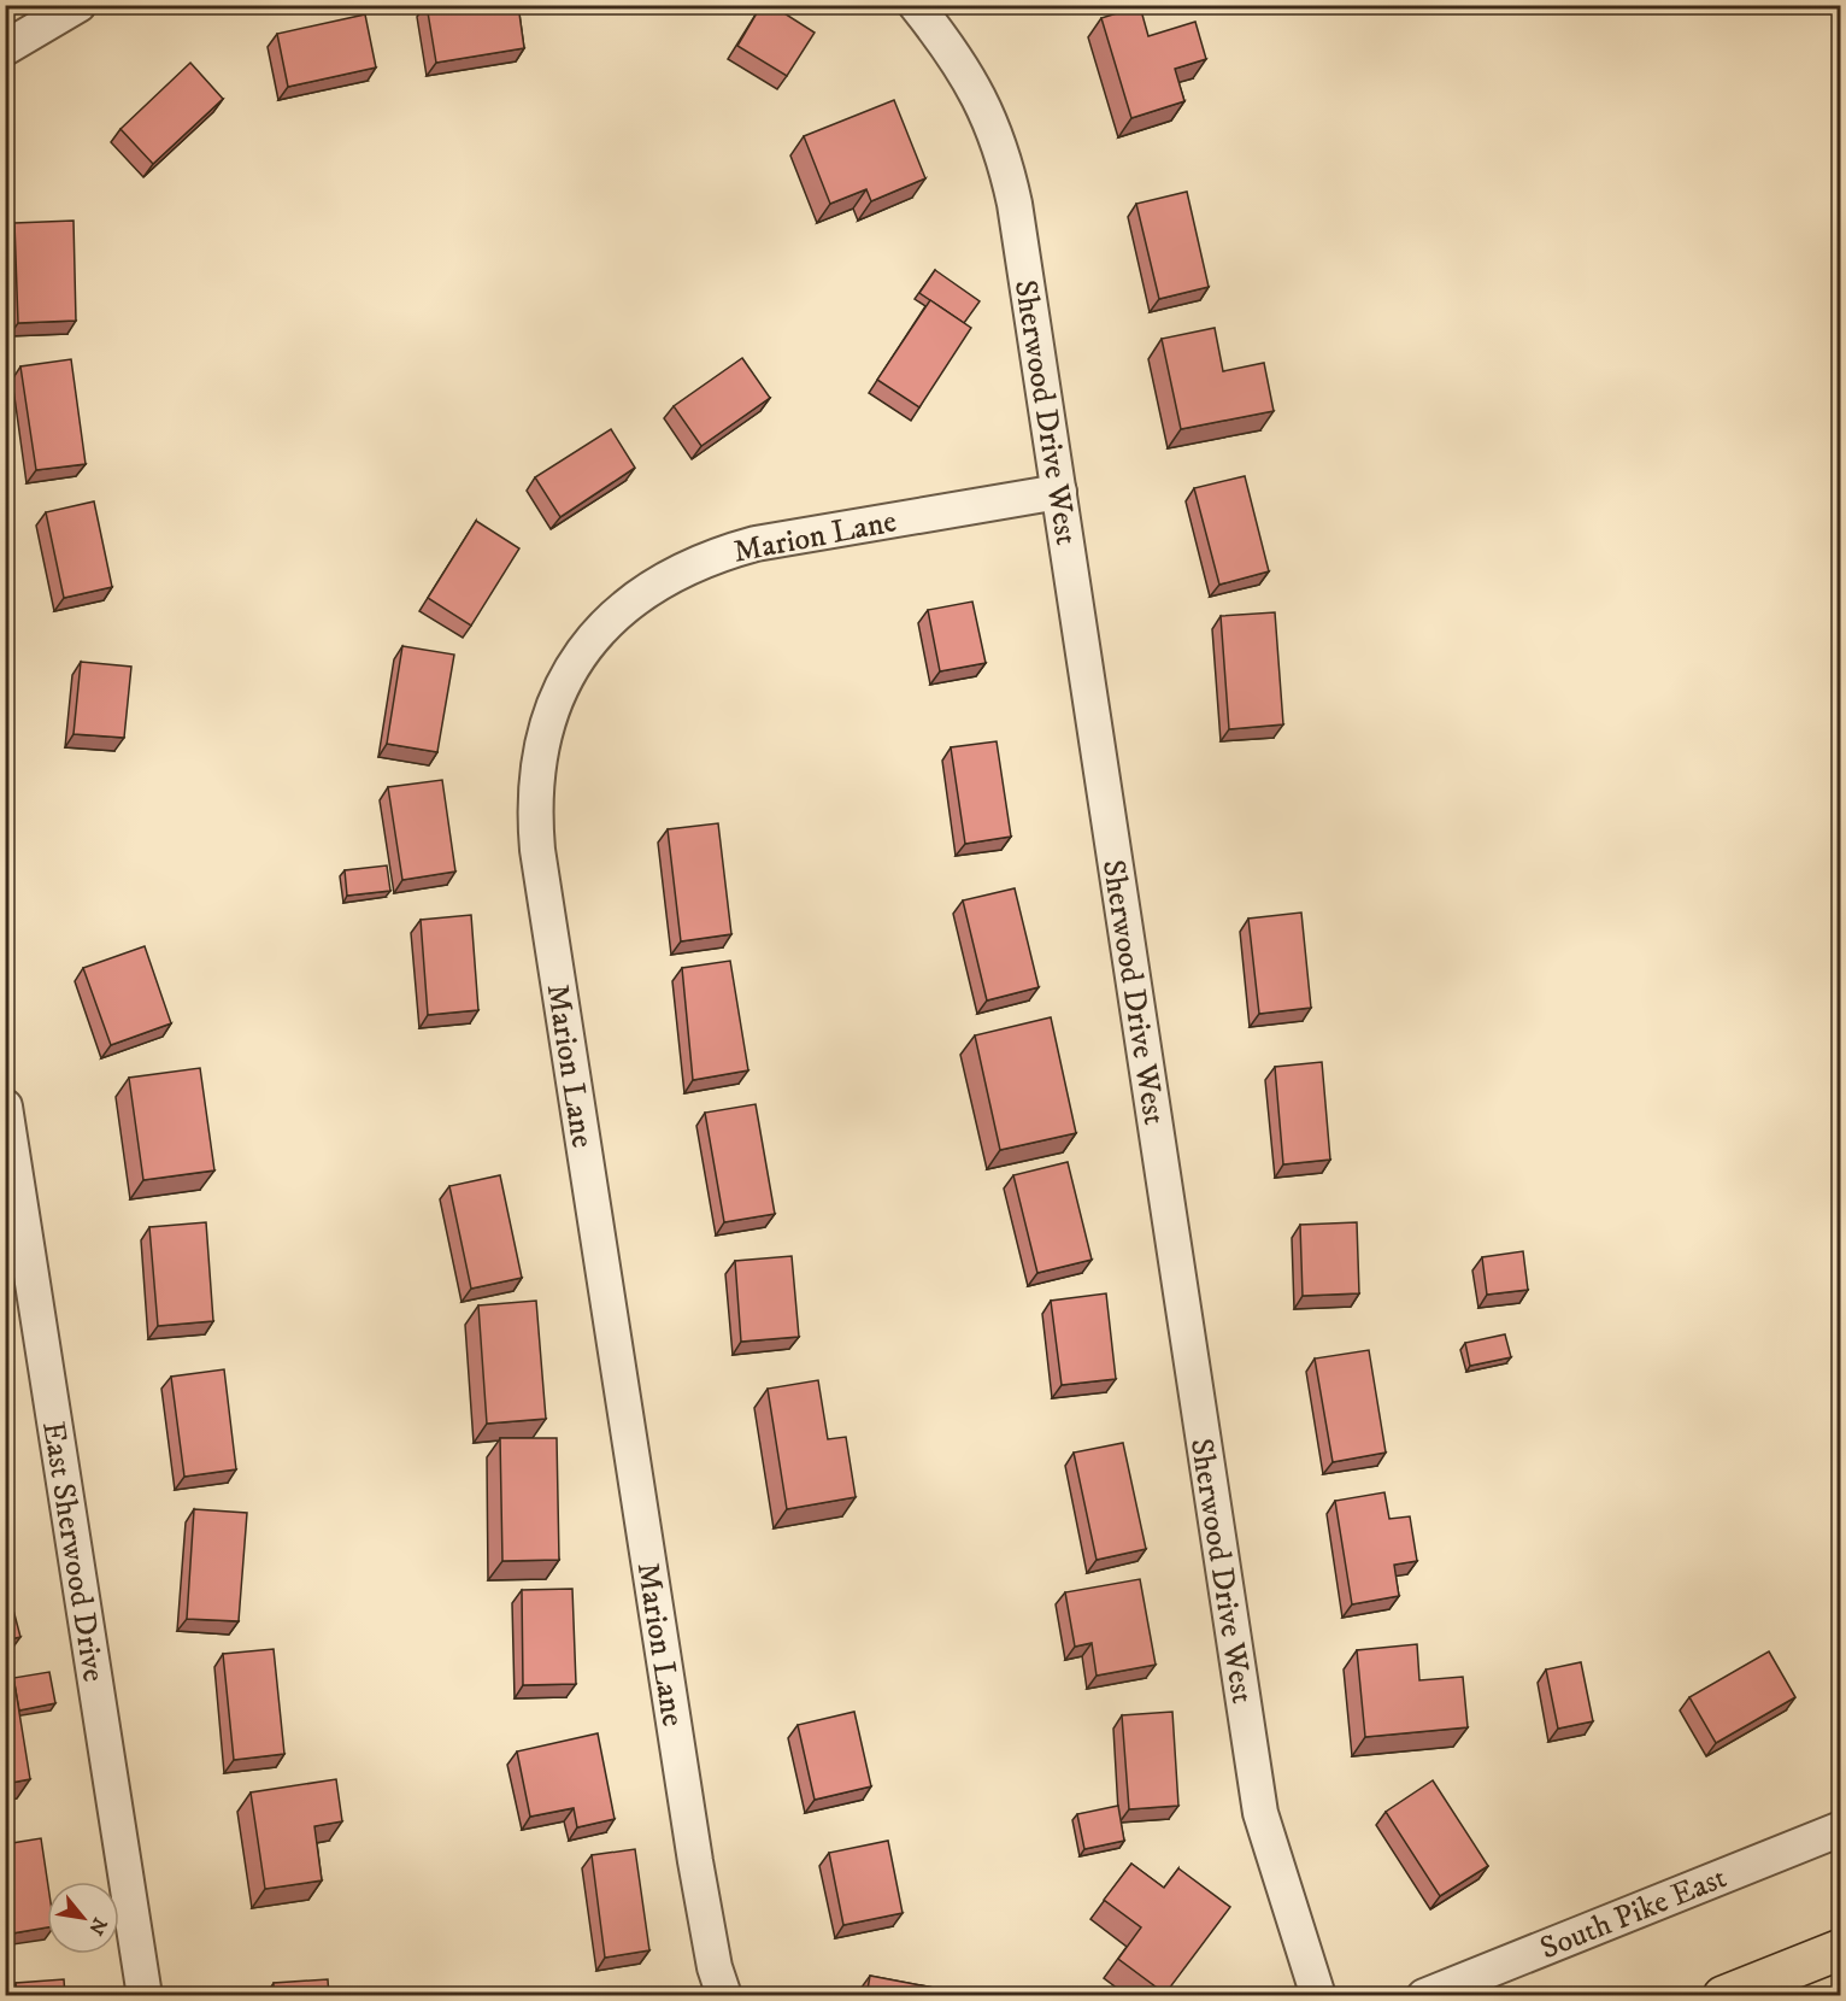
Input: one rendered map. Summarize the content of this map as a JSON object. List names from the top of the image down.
{
  "streets": {
    "street": [
      "Sherwood Drive West",
      "Marion Lane",
      "East Sherwood Drive",
      "South Pike East"
    ]
  },
  "crossings": [
    ["Sherwood Drive West", "Marion Lane"]
  ],
  "north": "bottom right"
}
